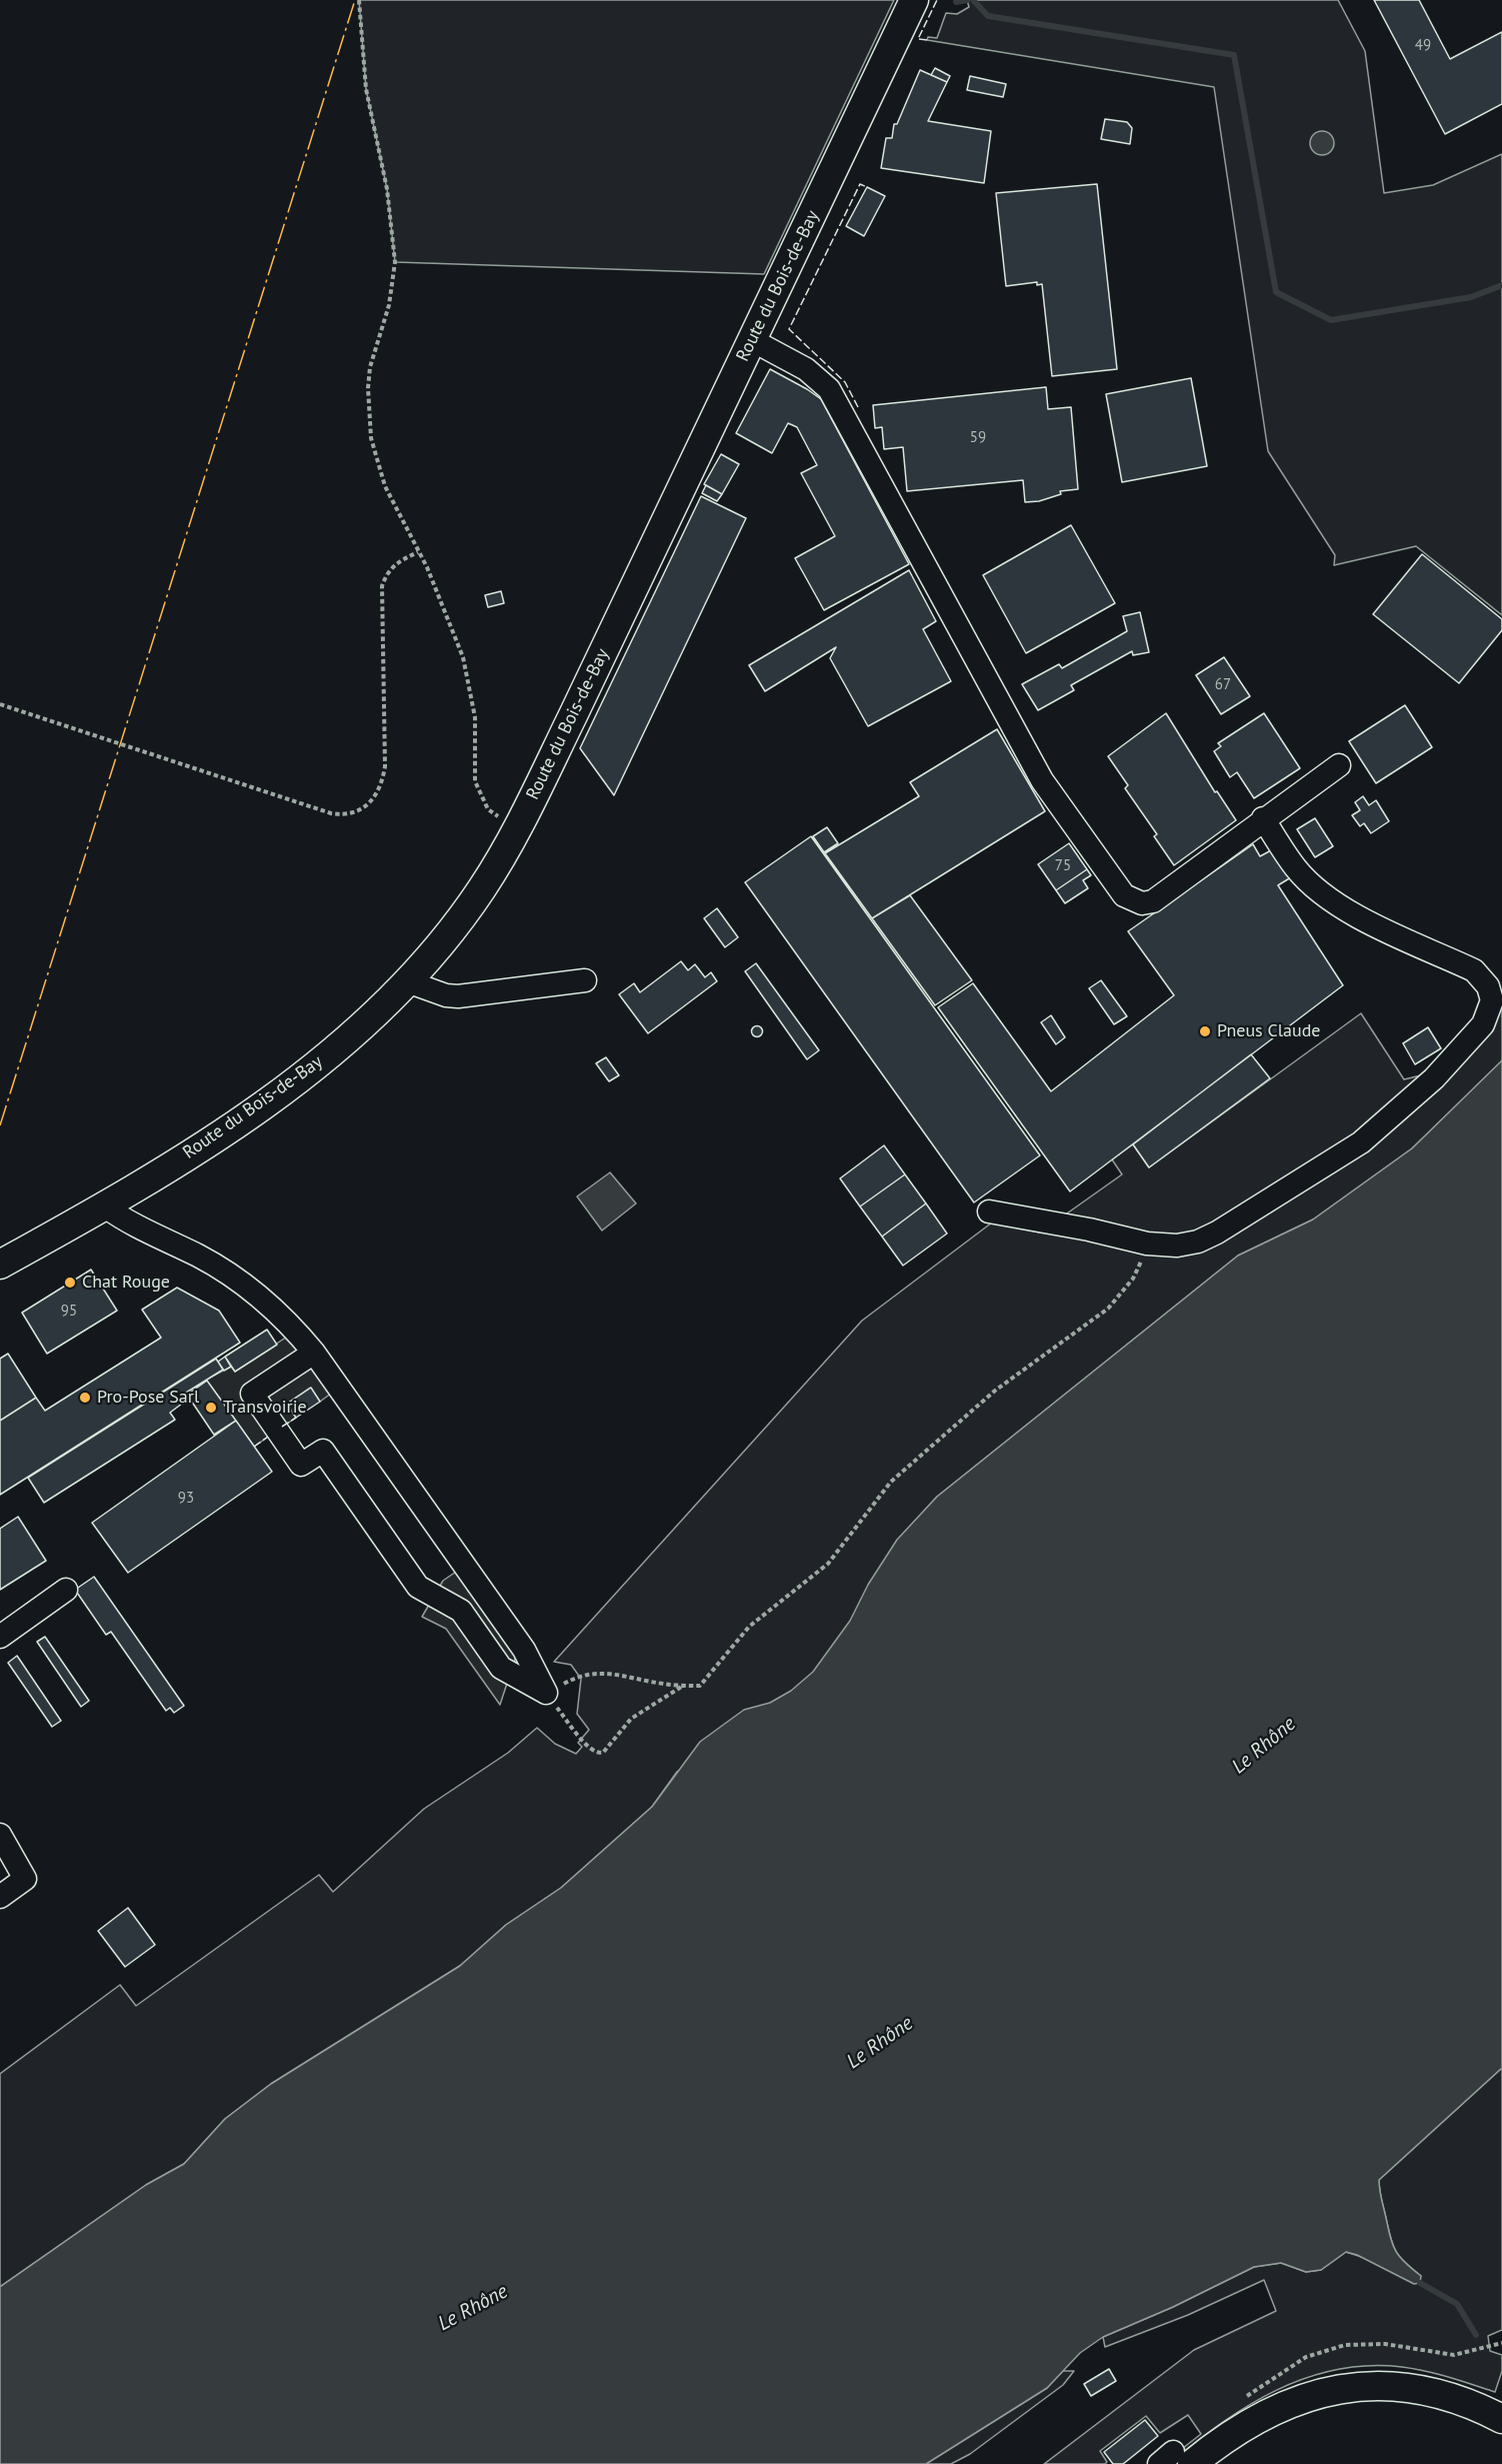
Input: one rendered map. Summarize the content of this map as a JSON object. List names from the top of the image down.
{
  "streets": {
    "main road": ["Route du Bois-de-Bay"]
  },
  "water": ["Le Rhône"],
  "places": [
    "Pneus Claude",
    "Chat Rouge",
    "Pro-Pose Sarl",
    "Transvoirie"
  ],
  "house_numbers": [
    "49",
    "59",
    "67",
    "75",
    "95",
    "93"
  ]
}
